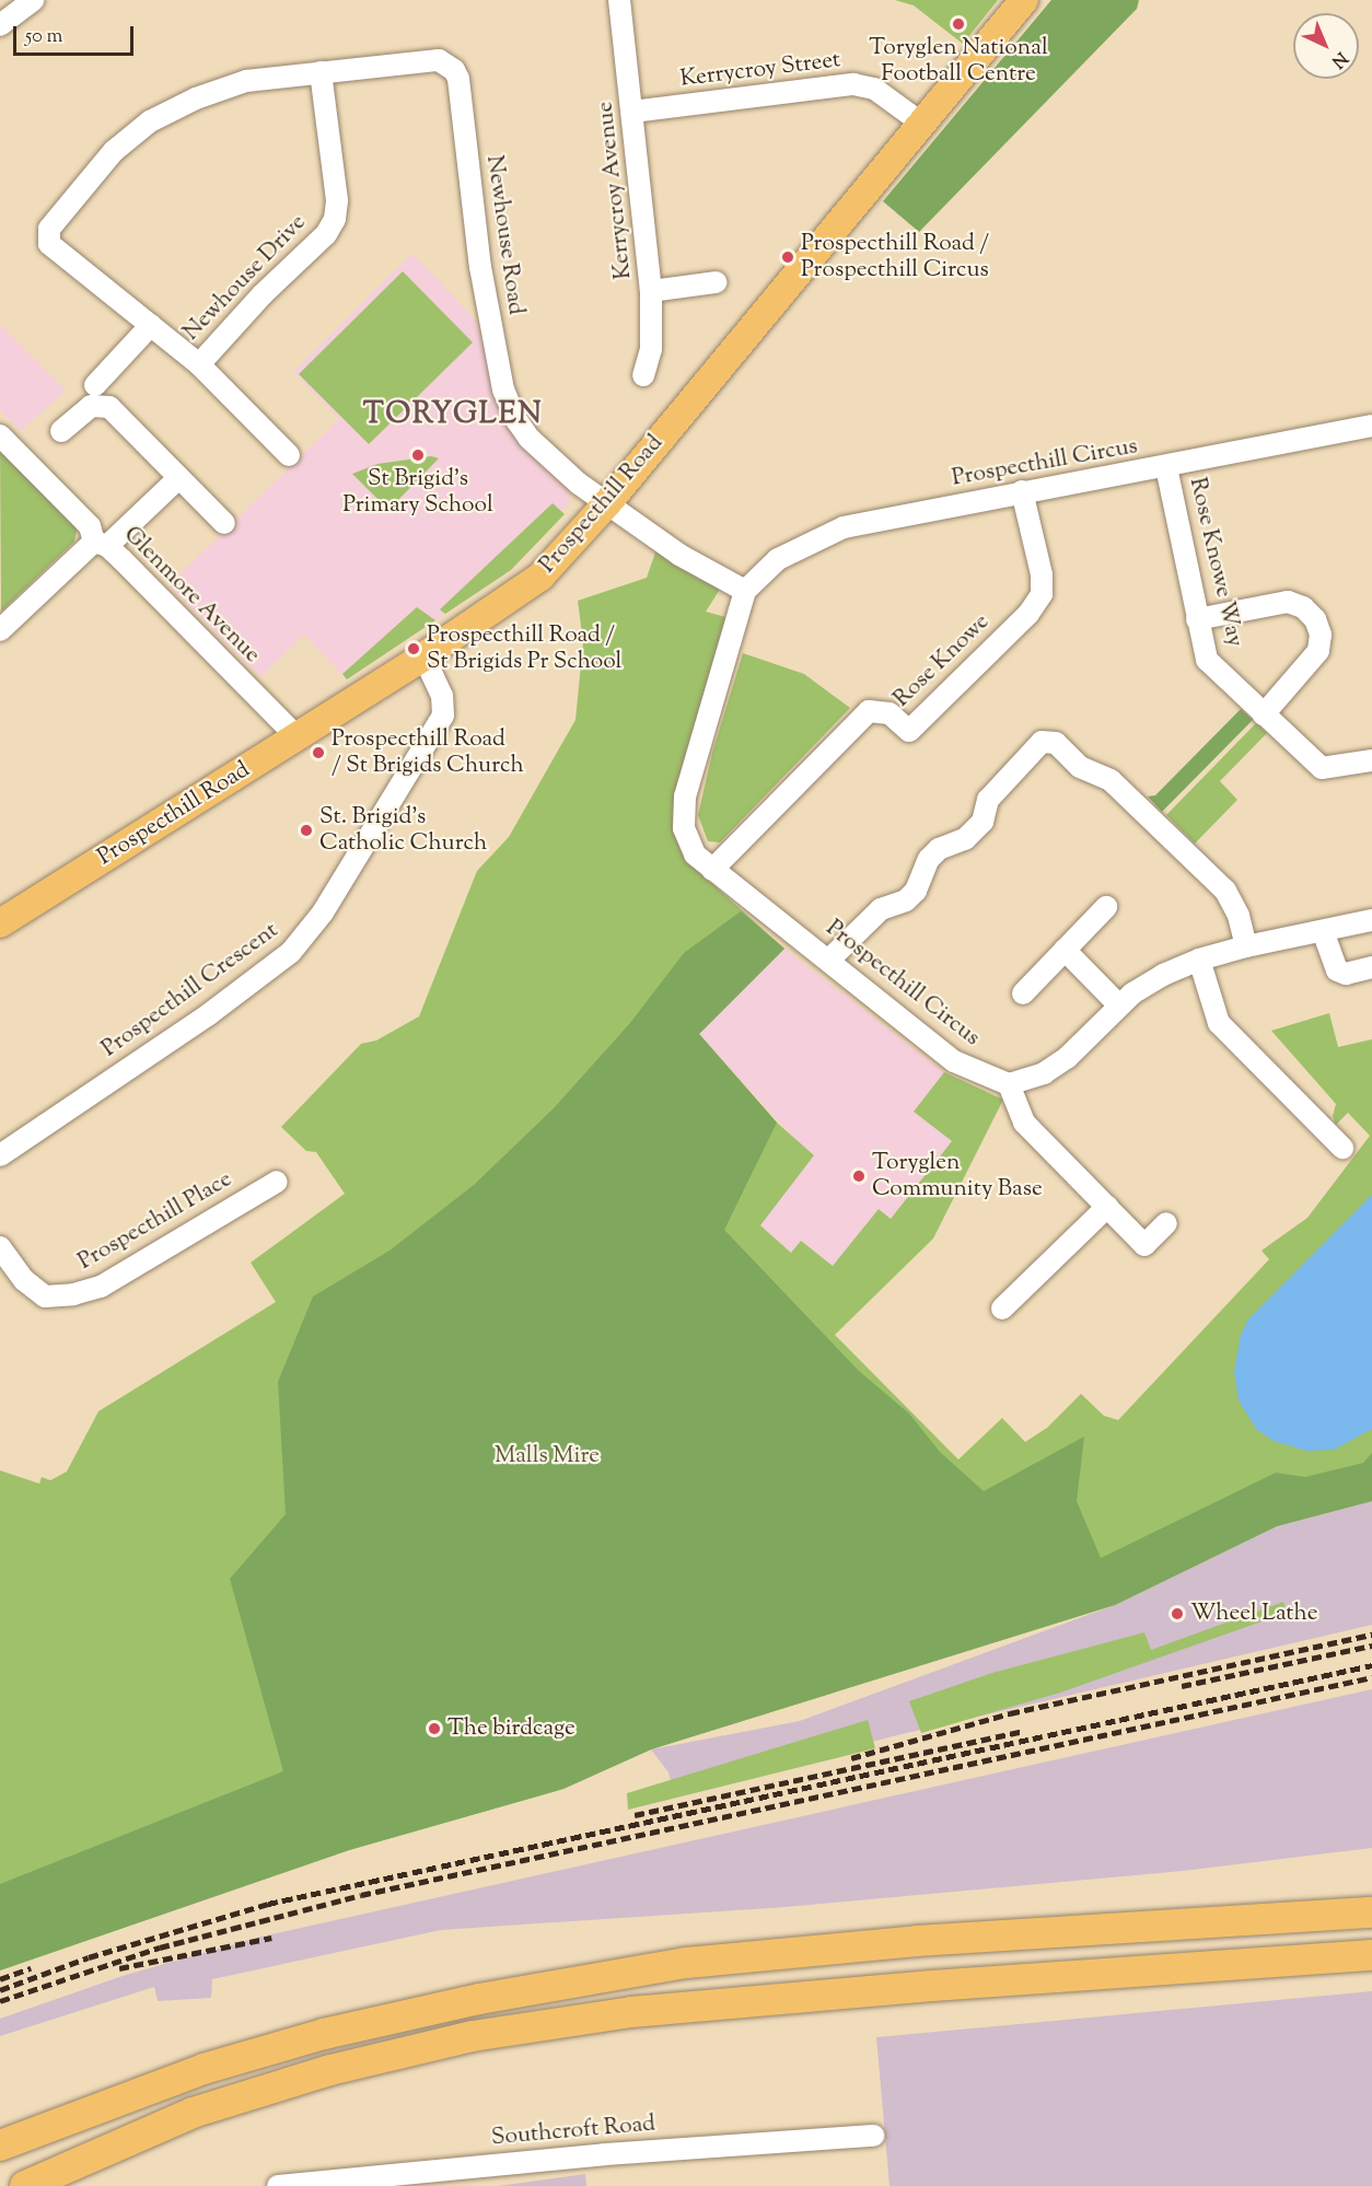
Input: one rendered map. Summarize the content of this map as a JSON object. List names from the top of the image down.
{
  "streets": {
    "main road": ["Prospecthill Road"],
    "street": [
      "Kerrycroy Street",
      "Kerrycroy Avenue",
      "Newhouse Road",
      "Newhouse Drive",
      "Prospecthill Circus",
      "Rose Knowe Way",
      "Glenmore Avenue",
      "Rose Knowe",
      "Prospecthill Crescent",
      "Prospecthill Place",
      "Southcroft Road"
    ]
  },
  "crossings": [
    ["Kerrycroy Street", "Kerrycroy Avenue"],
    ["Kerrycroy Street", "Prospecthill Road"],
    ["Newhouse Road", "Newhouse Drive"],
    ["Newhouse Road", "Prospecthill Road"],
    ["Prospecthill Circus", "Rose Knowe Way"],
    ["Prospecthill Circus", "Rose Knowe"],
    ["Prospecthill Road", "Glenmore Avenue"],
    ["Prospecthill Road", "Prospecthill Crescent"]
  ],
  "districts": ["TORYGLEN"],
  "parks": ["Malls Mire"],
  "places": [
    "Toryglen National Football Centre",
    "Prospecthill Road / Prospecthill Circus",
    "St Brigid's Primary School",
    "Prospecthill Road / St Brigids Pr School",
    "Prospecthill Road / St Brigids Church",
    "St. Brigid's Catholic Church",
    "Toryglen Community Base",
    "Wheel Lathe",
    "The birdcage"
  ],
  "scale_bar": "50 m",
  "north": "bottom right"
}
